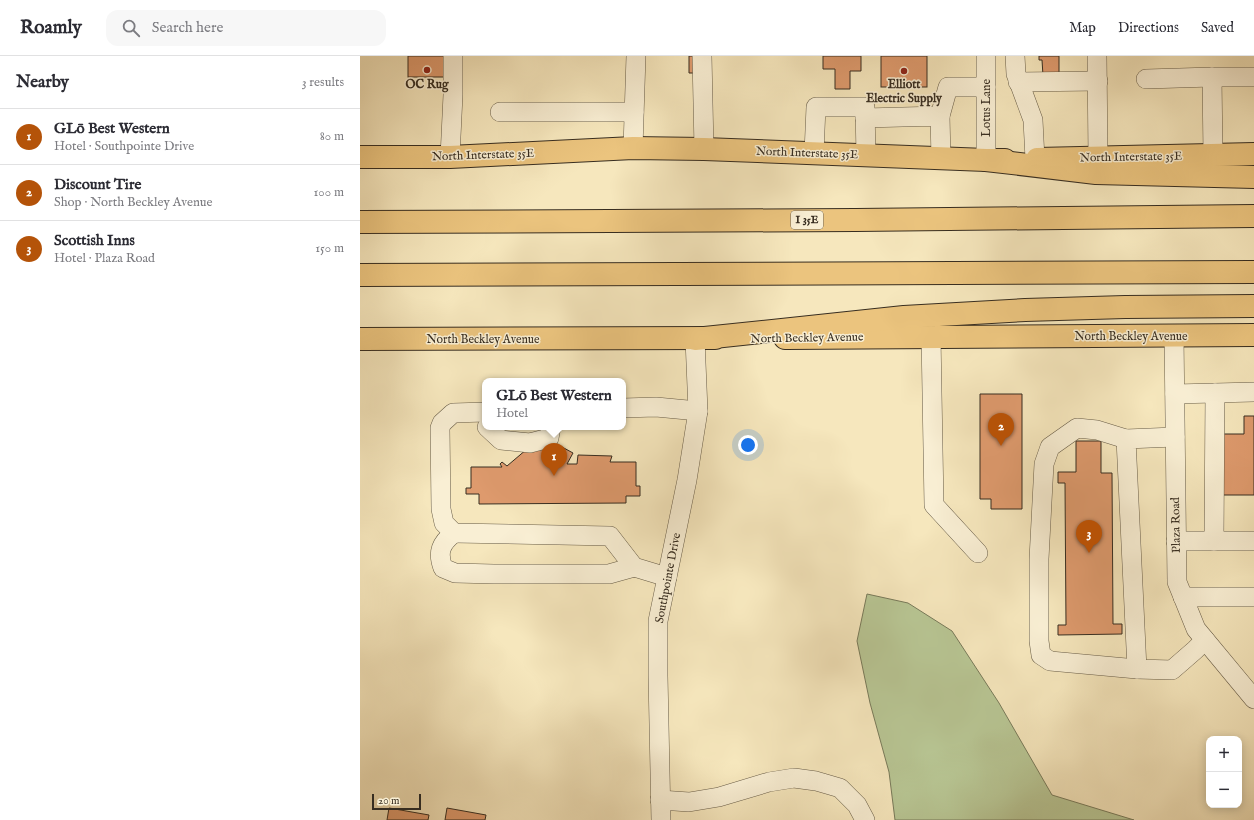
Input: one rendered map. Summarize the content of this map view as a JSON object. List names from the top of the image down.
{
  "streets": {
    "main road": ["North Interstate 35E", "I 35E", "North Beckley Avenue"],
    "street": ["Lotus Lane", "Plaza Road", "Southpointe Drive"]
  },
  "crossings": [
    ["Lotus Lane", "North Interstate 35E"],
    ["North Beckley Avenue", "Plaza Road"],
    ["North Beckley Avenue", "Southpointe Drive"]
  ],
  "places": ["OC Rug", "Elliott Electric Supply"],
  "scale_bar": "20 m",
  "page": {
    "header": "Roamly",
    "search": "Search here",
    "nav": ["Map", "Directions", "Saved"],
    "heading": ["Nearby", "3 results"],
    "list": [
      {
        "mark": "1",
        "name": "GLō Best Western",
        "note": "Hotel · Southpointe Drive",
        "value": "80 m"
      },
      {
        "mark": "2",
        "name": "Discount Tire",
        "note": "Shop · North Beckley Avenue",
        "value": "100 m"
      },
      {
        "mark": "3",
        "name": "Scottish Inns",
        "note": "Hotel · Plaza Road",
        "value": "150 m"
      }
    ],
    "popup": ["GLō Best Western", "Hotel"],
    "pins": ["2", "1", "3"],
    "map_buttons": ["+", "−"],
    "scale": "20 m"
  }
}
